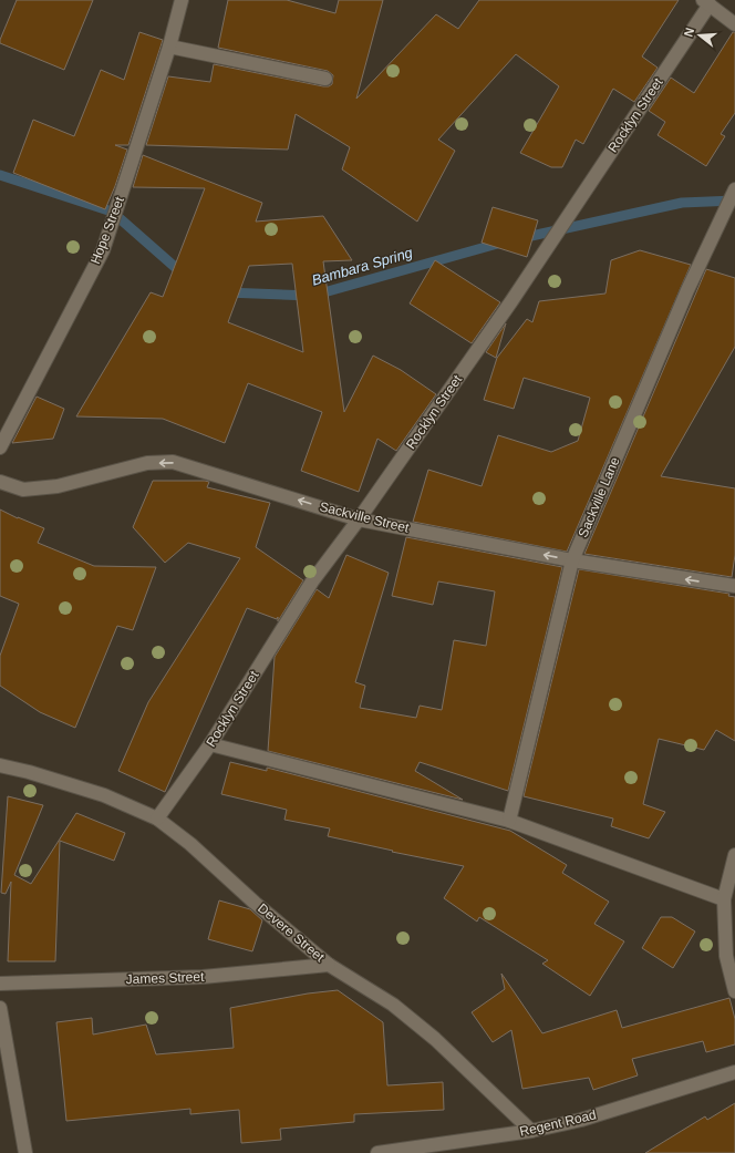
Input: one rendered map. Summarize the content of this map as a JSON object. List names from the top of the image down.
{
  "streets": {
    "street": [
      "Rocklyn Street",
      "Hope Street",
      "Sackville Lane",
      "Sackville Street",
      "Devere Street",
      "James Street",
      "Regent Road"
    ]
  },
  "crossings": [
    ["Rocklyn Street", "Sackville Street"],
    ["Rocklyn Street", "Devere Street"],
    ["Sackville Lane", "Sackville Street"],
    ["Devere Street", "James Street"],
    ["Devere Street", "Regent Road"]
  ],
  "one_way": ["Sackville Street"],
  "water": ["Bambara Spring"],
  "north": "left"
}
